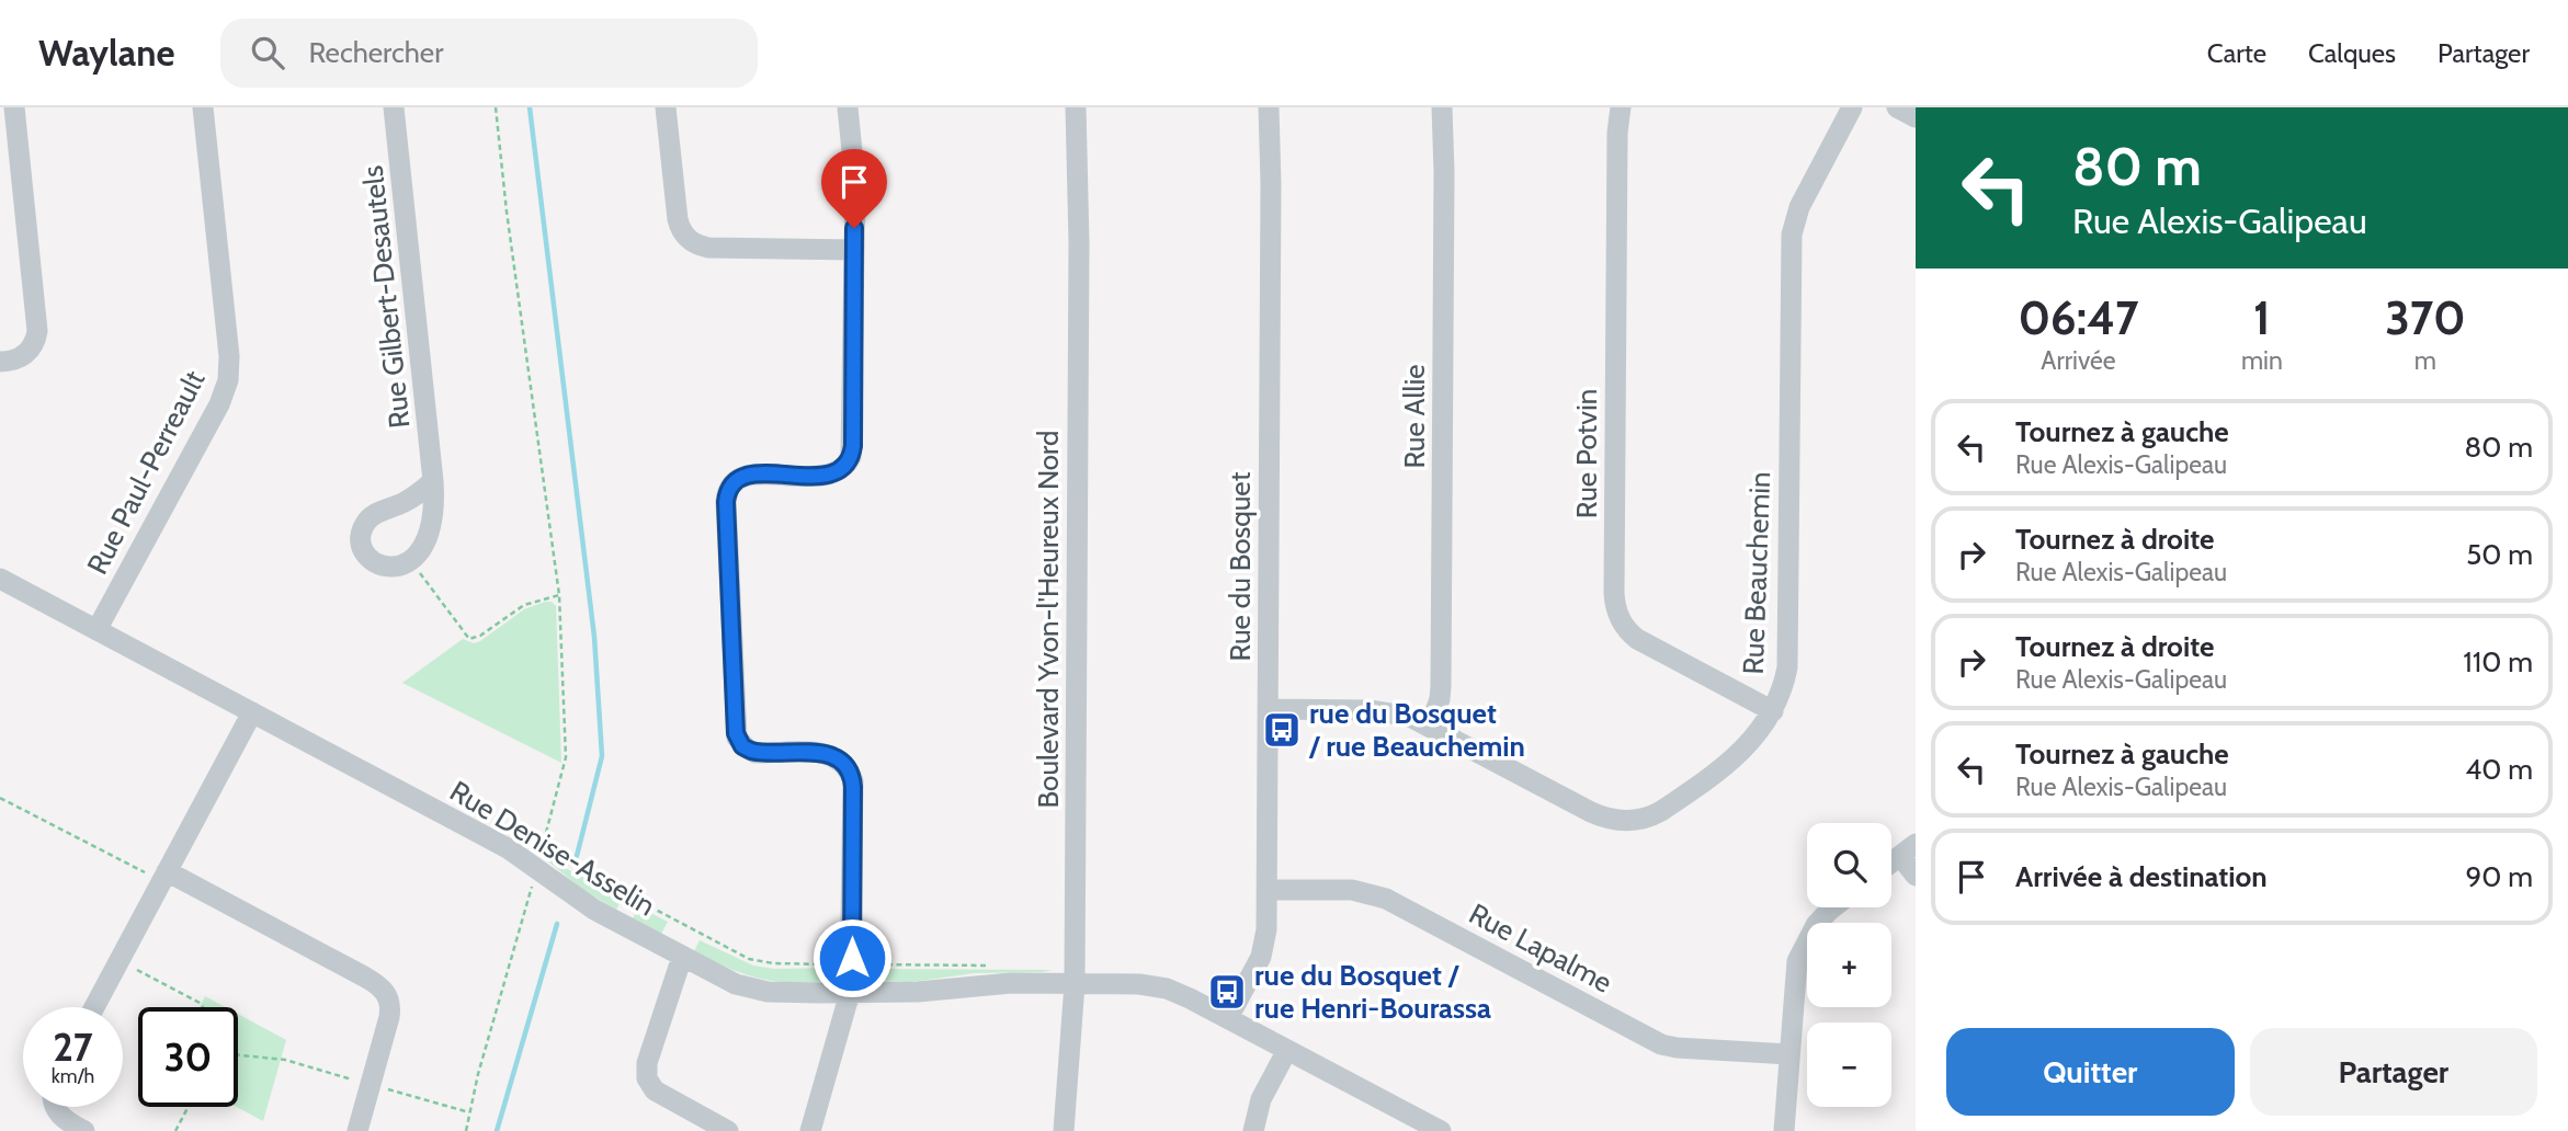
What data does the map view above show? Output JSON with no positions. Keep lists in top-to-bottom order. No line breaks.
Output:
{"streets":{"street":["Rue Gilbert-Desautels","Rue Allie","Rue Potvin","Rue Paul-Perreault","Rue du Bosquet","Rue Beauchemin","Boulevard Yvon-l'Heureux Nord","Rue Denise-Asselin","Rue Lapalme"]},"crossings":[["Rue Allie","Rue Beauchemin"],["Rue Potvin","Rue Beauchemin"],["Rue Paul-Perreault","Rue Denise-Asselin"],["Rue du Bosquet","Rue Beauchemin"],["Rue du Bosquet","Rue Denise-Asselin"],["Rue du Bosquet","Rue Lapalme"],["Boulevard Yvon-l'Heureux Nord","Rue Denise-Asselin"]],"places":{"bus stop":["rue du Bosquet / rue Beauchemin","rue du Bosquet / rue Henri-Bourassa"]},"page":{"header":"Waylane","search":"Rechercher","nav":["Carte","Calques","Partager"],"turn":["80 m","Rue Alexis-Galipeau"],"eta":["06:47","Arrivée","1","min","370","m"],"list":[{"name":"Tournez à gauche","note":"Rue Alexis-Galipeau","value":"80 m"},{"name":"Tournez à droite","note":"Rue Alexis-Galipeau","value":"50 m"},{"name":"Tournez à droite","note":"Rue Alexis-Galipeau","value":"110 m"},{"name":"Tournez à gauche","note":"Rue Alexis-Galipeau","value":"40 m"},{"name":"Arrivée à destination","value":"90 m"}],"map_buttons":["+","−"],"speed":"27 km/h","limit":"30","buttons":["Quitter","Partager"]}}
